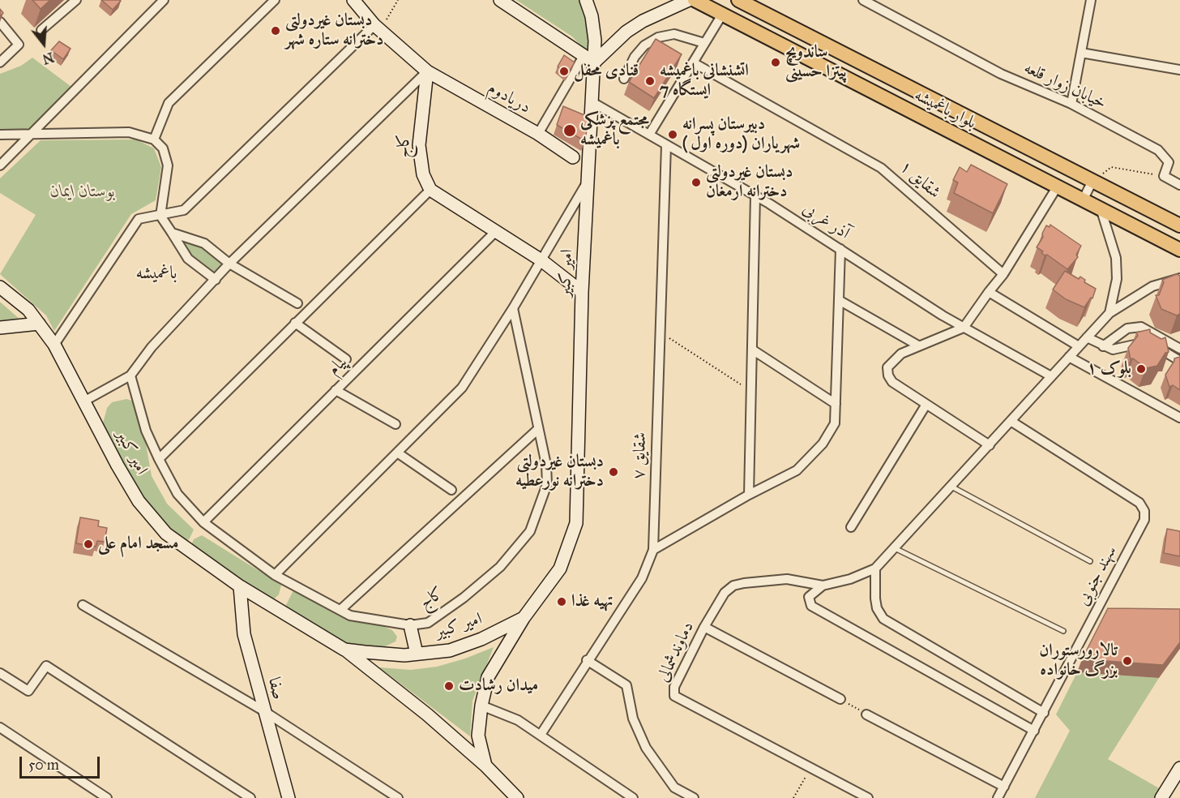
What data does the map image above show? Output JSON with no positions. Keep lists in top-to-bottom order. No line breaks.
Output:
{"streets":{"main road":["دریادوم","بلوار باغمیشه","کاج","امیر کبیر","صفا"],"street":["خیابان زوار قلعه","شقایق ۱","آذر غربی","پیام","شقایق ۷","سهند جنوبی","دماوندشمالی"]},"crossings":[["دریادوم","کاج"],["کاج","پیام"],["آذر غربی","امیر کبیر"],["آذر غربی","شقایق ۷"],["امیر کبیر","صفا"]],"districts":["باغمیشه"],"parks":["بوستان ایمان"],"places":["دبستان غیردولتی دخترانه ستاره شهر","ساندویچ پیتزا حسینی","قنادی محفل","اتشنشانی باغمیشه ایستگاه 7","مجتمع پزشکی باغمیشه","دبیرستان پسرانه شهریاران (دوره اول )","دبستان غیردولتی دخترانه ارمغان","بلوک ۱","دبستان غیردولتی دخترانه نورعطیه","مسجد امام علی","تهیه غذا","تالارورستوران بزرگ خانواده","میدان رشادت"],"scale_bar":"50 m","north":"bottom"}
